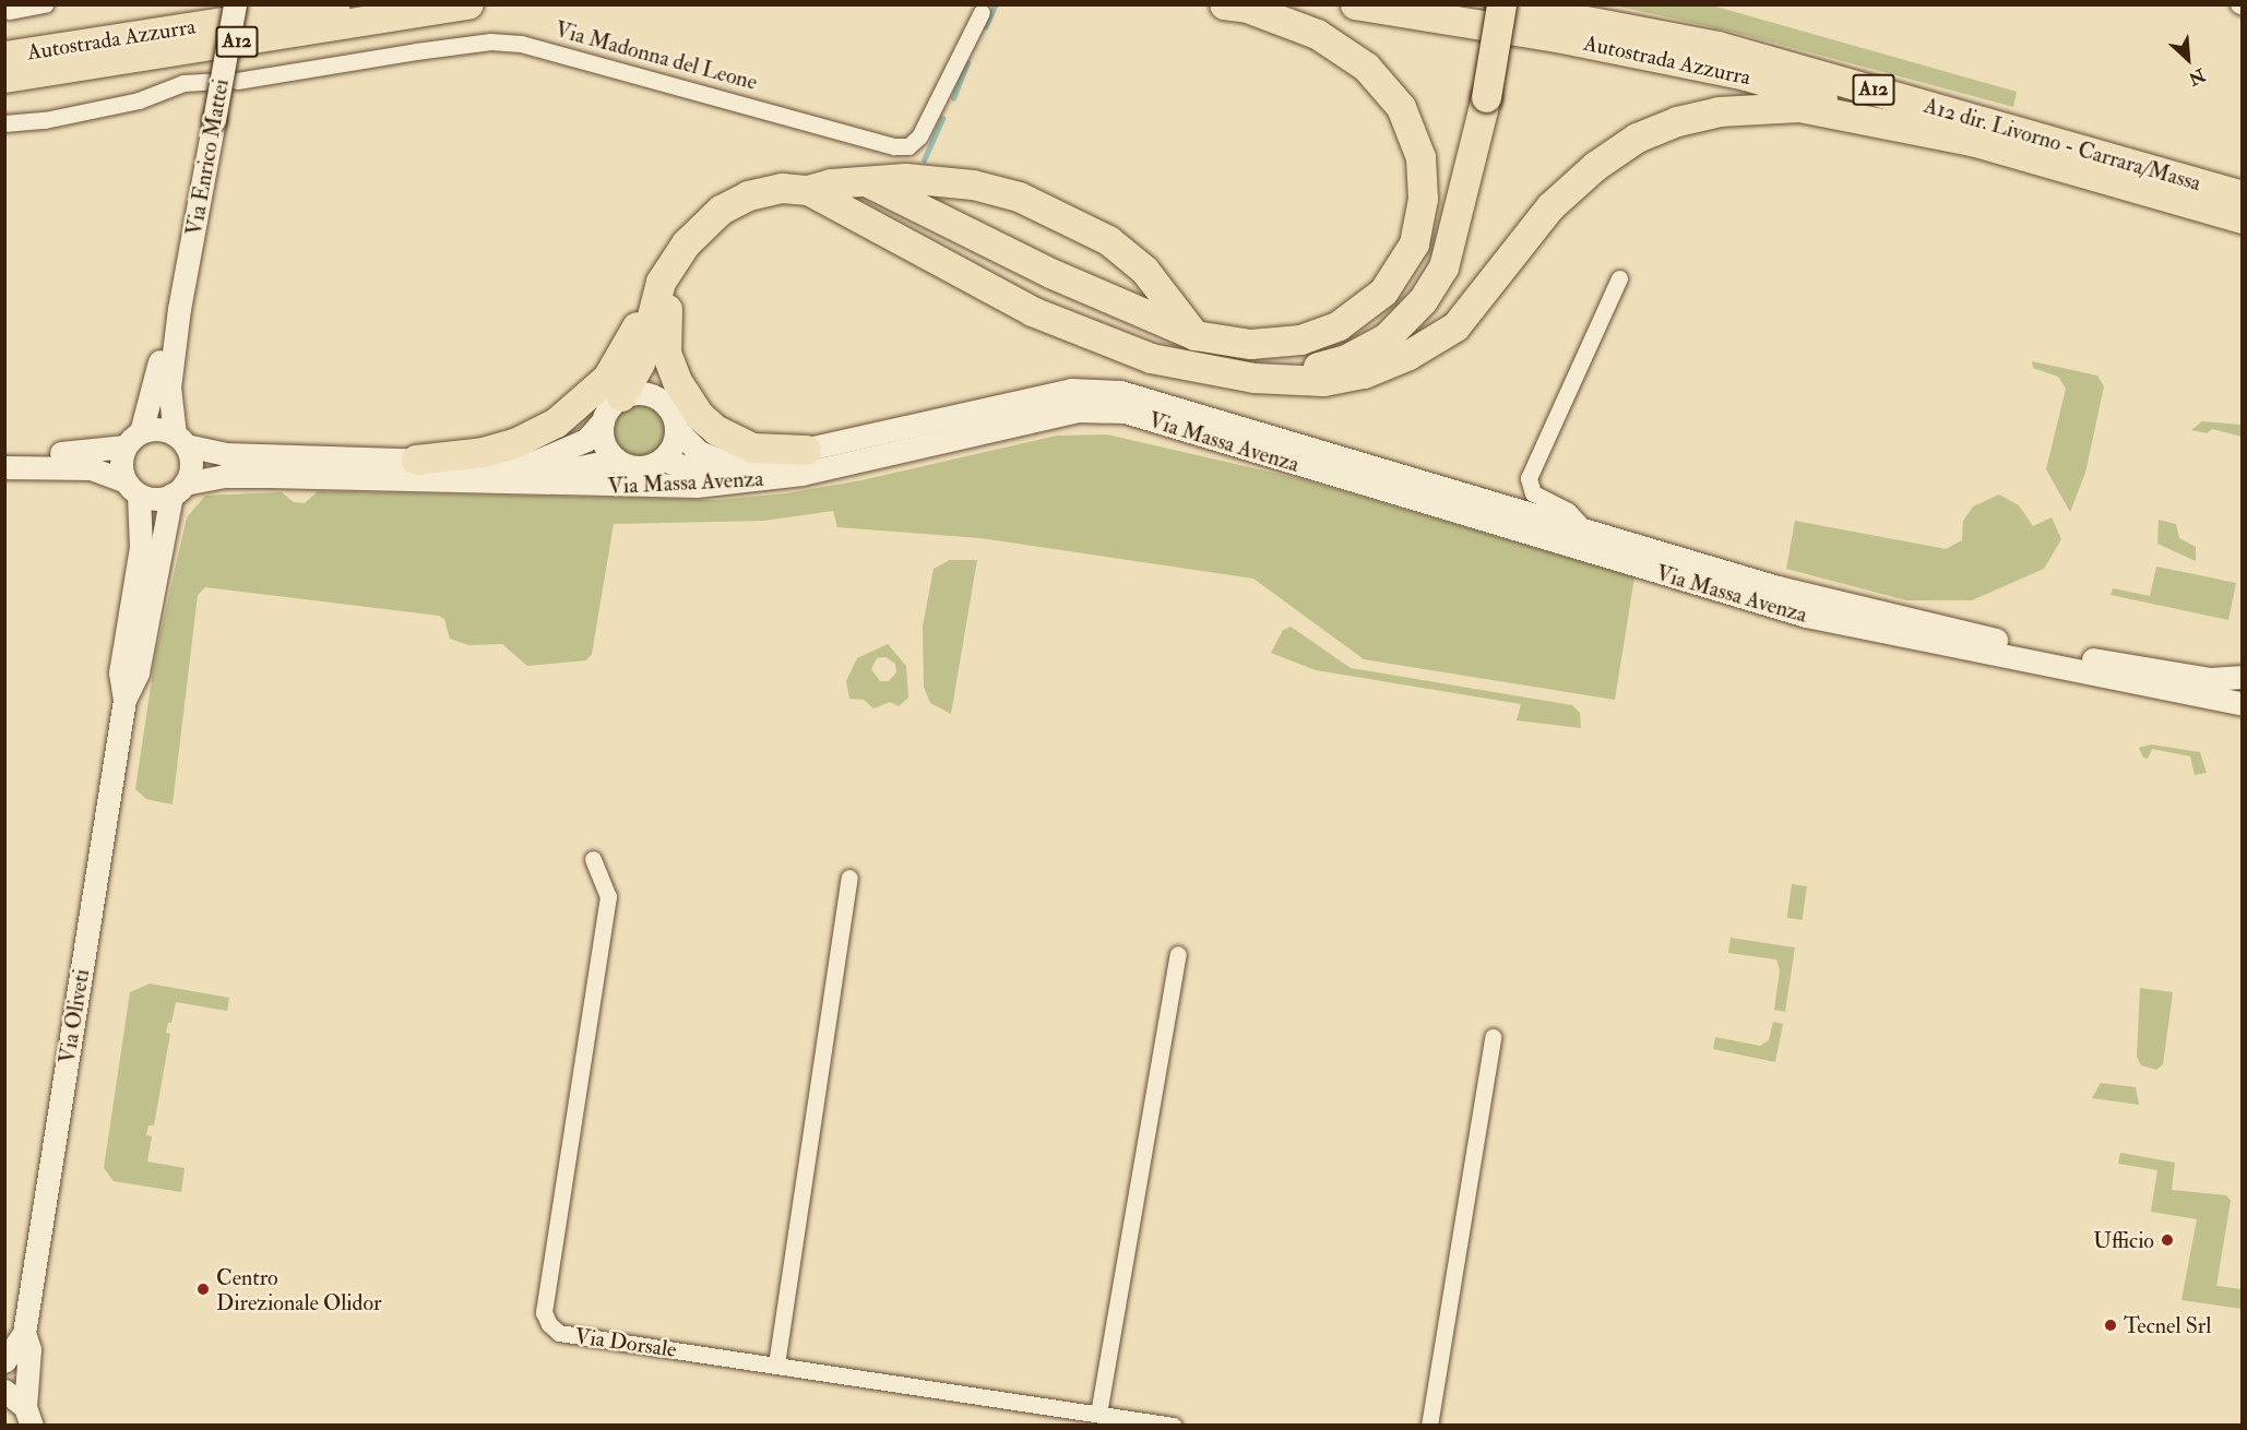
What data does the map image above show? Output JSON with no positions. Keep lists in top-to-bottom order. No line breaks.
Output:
{"streets":{"highway":["Autostrada Azzurra","A12","A12 dir. Livorno - Carrara/Massa"],"main road":["Via Enrico Mattei","Via Massa Avenza","Via Oliveti"],"street":["Via Madonna del Leone","Via Dorsale"]},"crossings":[["Autostrada Azzurra","A12"],["Via Enrico Mattei","Via Massa Avenza"],["Via Enrico Mattei","Via Oliveti"],["Via Massa Avenza","Via Oliveti"]],"places":["Ufficio","Centro Direzionale Olidor","Tecnel Srl"],"north":"bottom right"}
